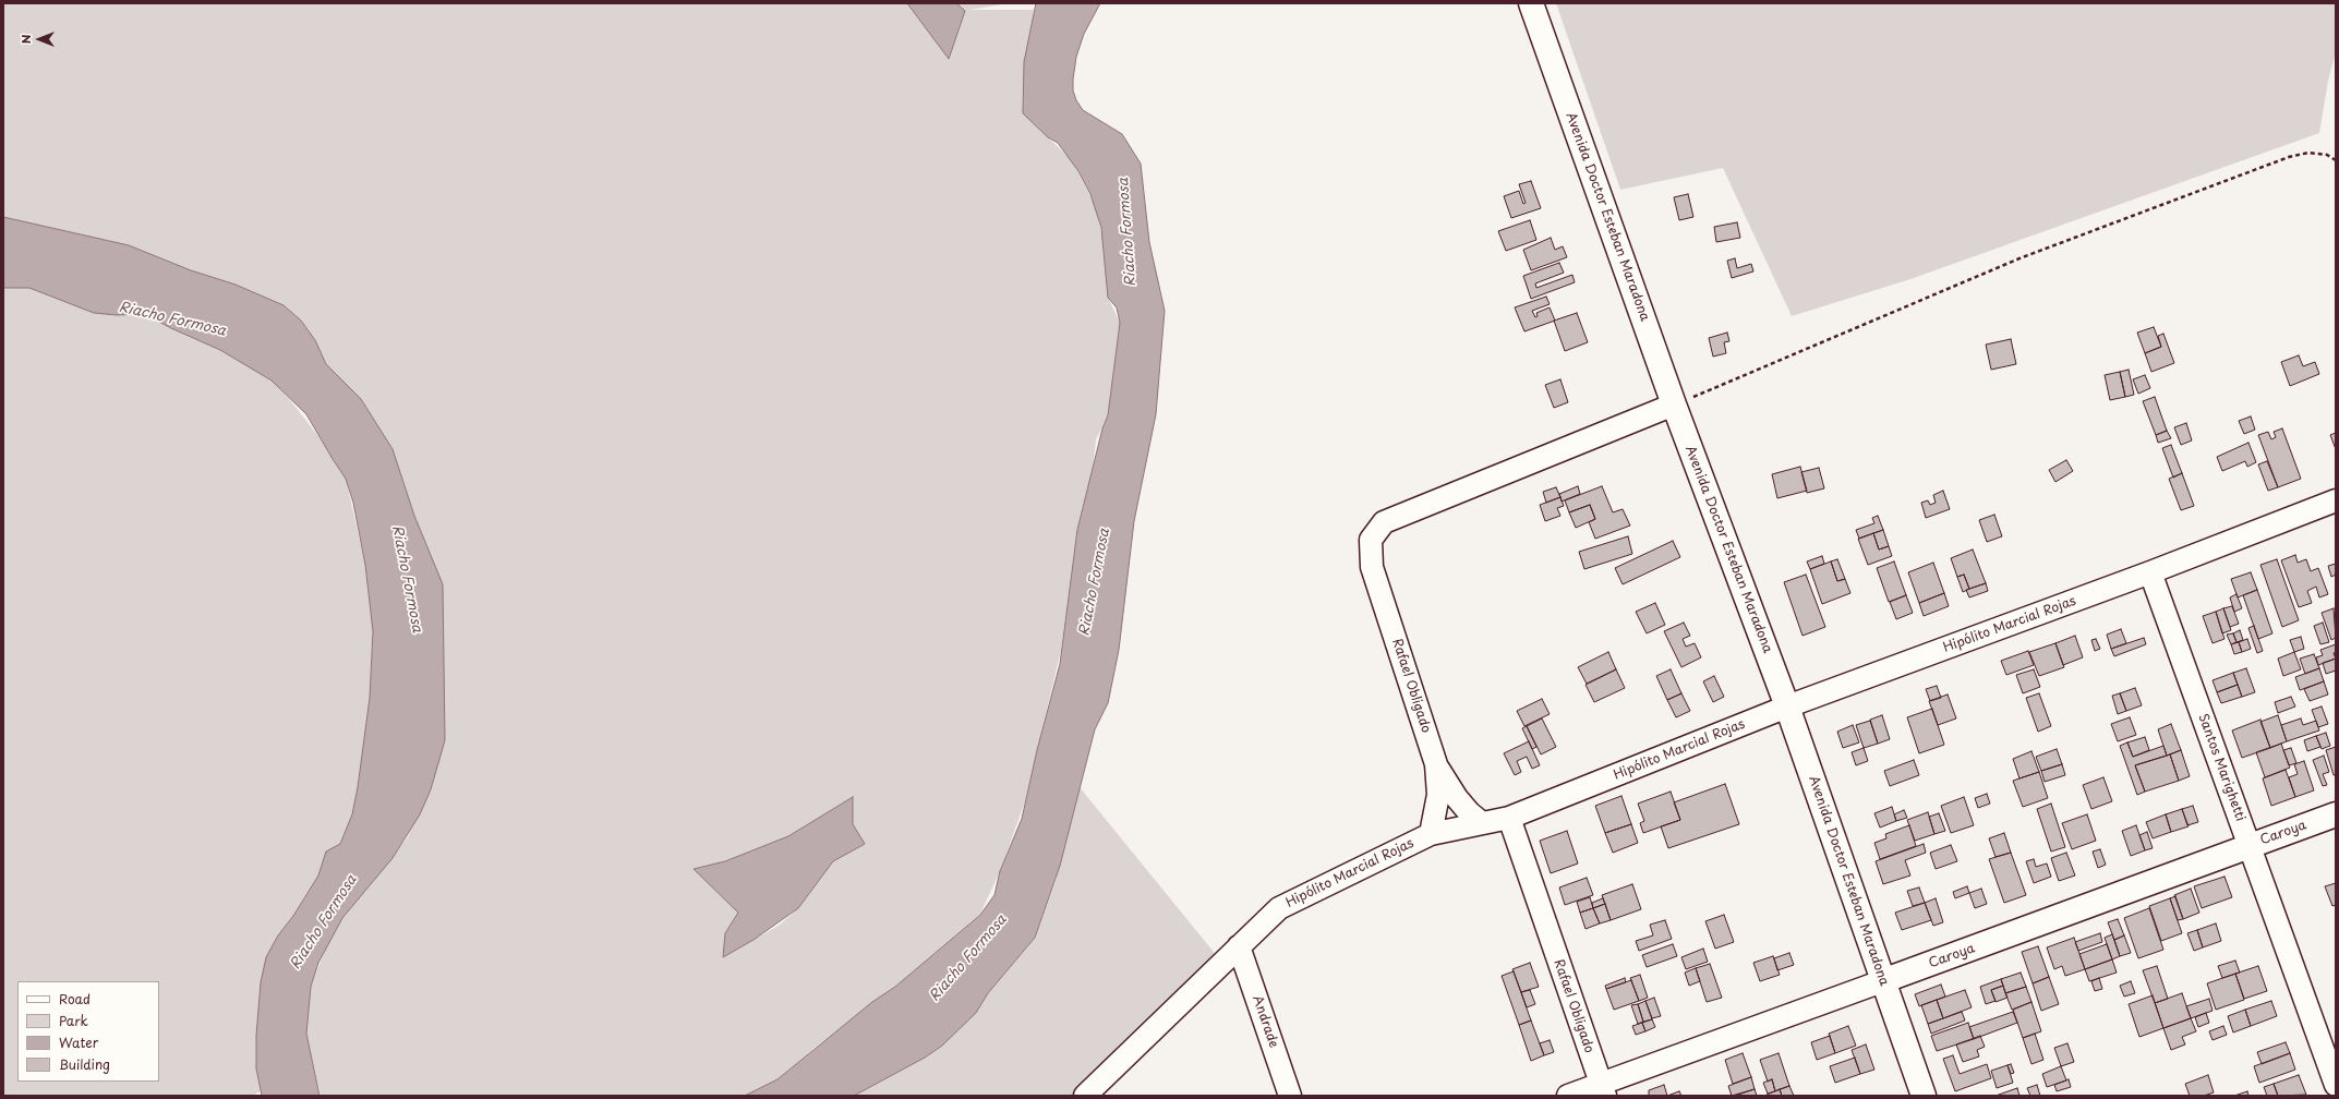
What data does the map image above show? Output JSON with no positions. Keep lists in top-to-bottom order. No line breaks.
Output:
{"streets":{"main road":["Avenida Doctor Esteban Maradona","Caroya"],"street":["Hipólito Marcial Rojas","Rafael Obligado","Santos Marighetti","Andrade"]},"crossings":[["Avenida Doctor Esteban Maradona","Hipólito Marcial Rojas"],["Avenida Doctor Esteban Maradona","Rafael Obligado"],["Avenida Doctor Esteban Maradona","Caroya"],["Hipólito Marcial Rojas","Rafael Obligado"],["Hipólito Marcial Rojas","Santos Marighetti"],["Hipólito Marcial Rojas","Andrade"],["Rafael Obligado","Caroya"],["Santos Marighetti","Caroya"]],"water":["Riacho Formosa"],"legend":["Road","Park","Water","Building"],"north":"left"}
